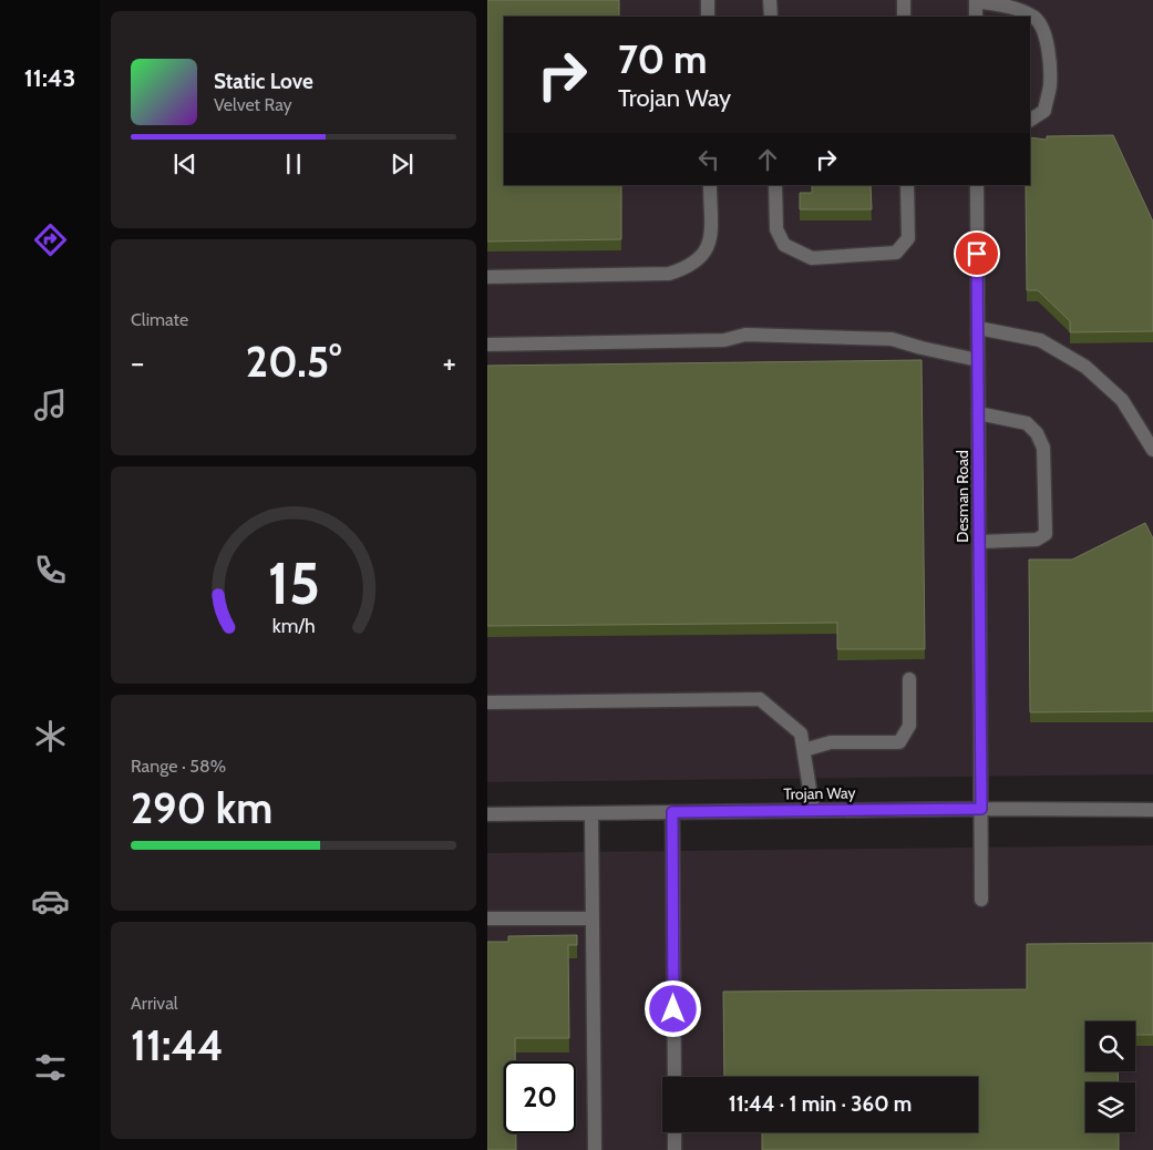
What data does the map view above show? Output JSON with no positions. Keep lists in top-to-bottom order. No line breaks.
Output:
{"streets":{"street":["Desman Road","Trojan Way"]},"crossings":[["Desman Road","Trojan Way"]],"page":{"tabs":"11:43","turn":["70 m","Trojan Way"],"song":["Static Love","Velvet Ray"],"tile":["Climate",["Range · 58%","290 km"],["Arrival","11:44"]],"heat":["−","20.5°","+"],"limit":"20","trip":"11:44 · 1 min · 360 m","gauge":["15","km/h"]}}
